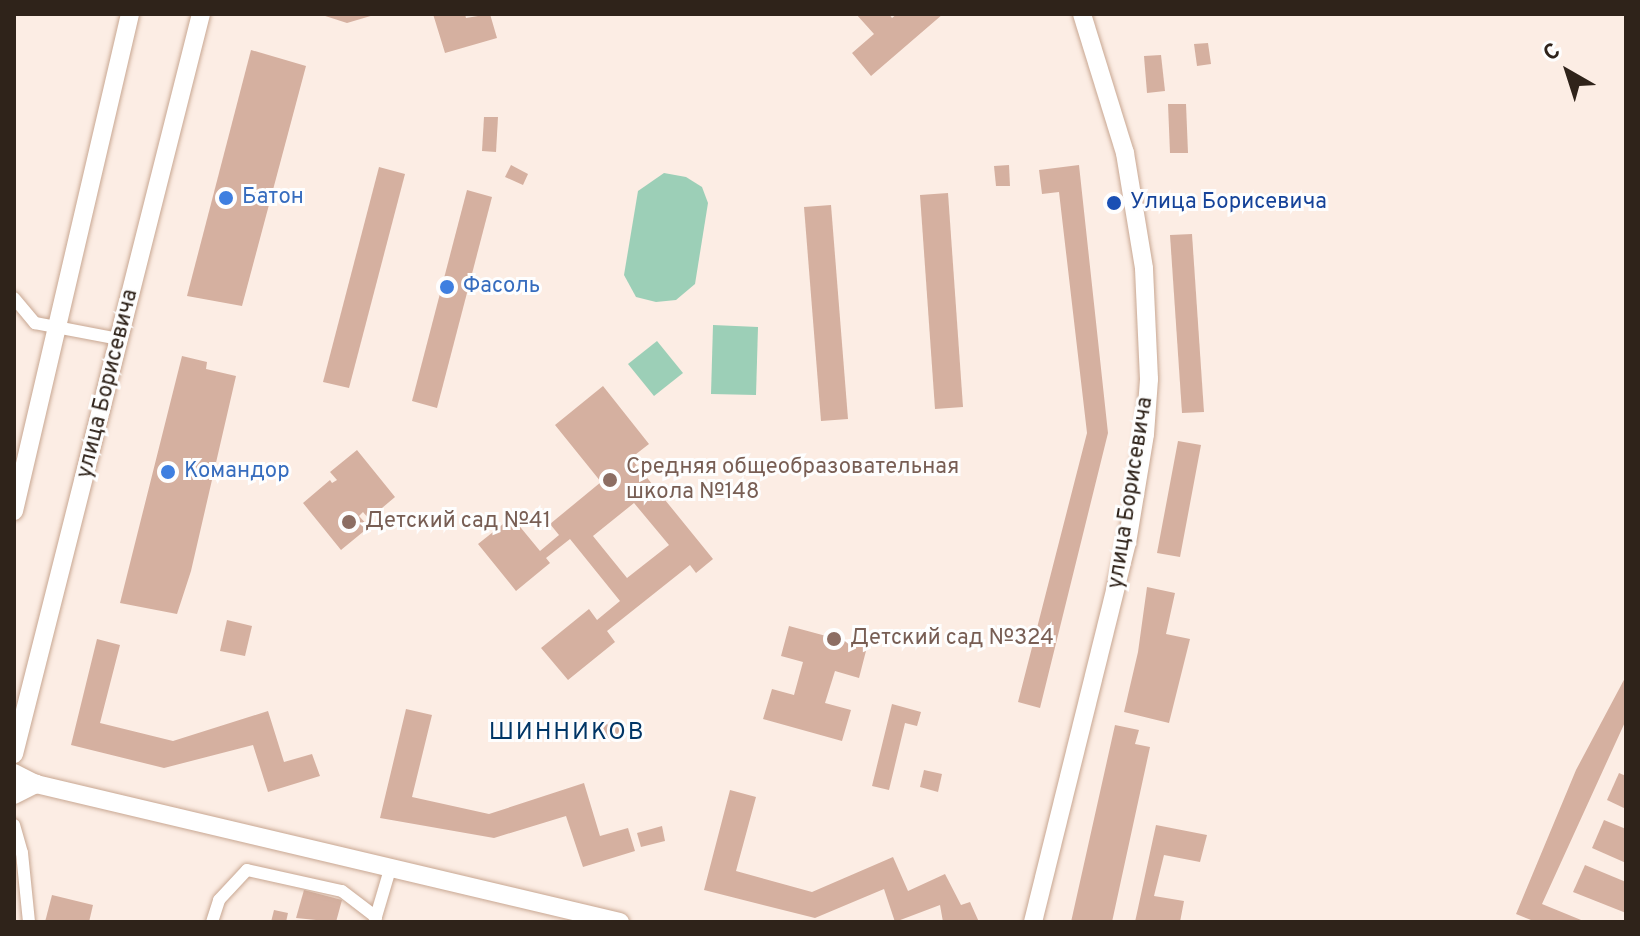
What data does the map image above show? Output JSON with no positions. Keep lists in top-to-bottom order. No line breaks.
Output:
{"streets":{"street":["улица Борисевича"]},"districts":["ШИННИКОВ"],"places":["Батон","Улица Борисевича","Фасоль","Командор","Средняя общеобразовательная школа №148","Детский сад №41","Детский сад №324"],"north":"top left"}
